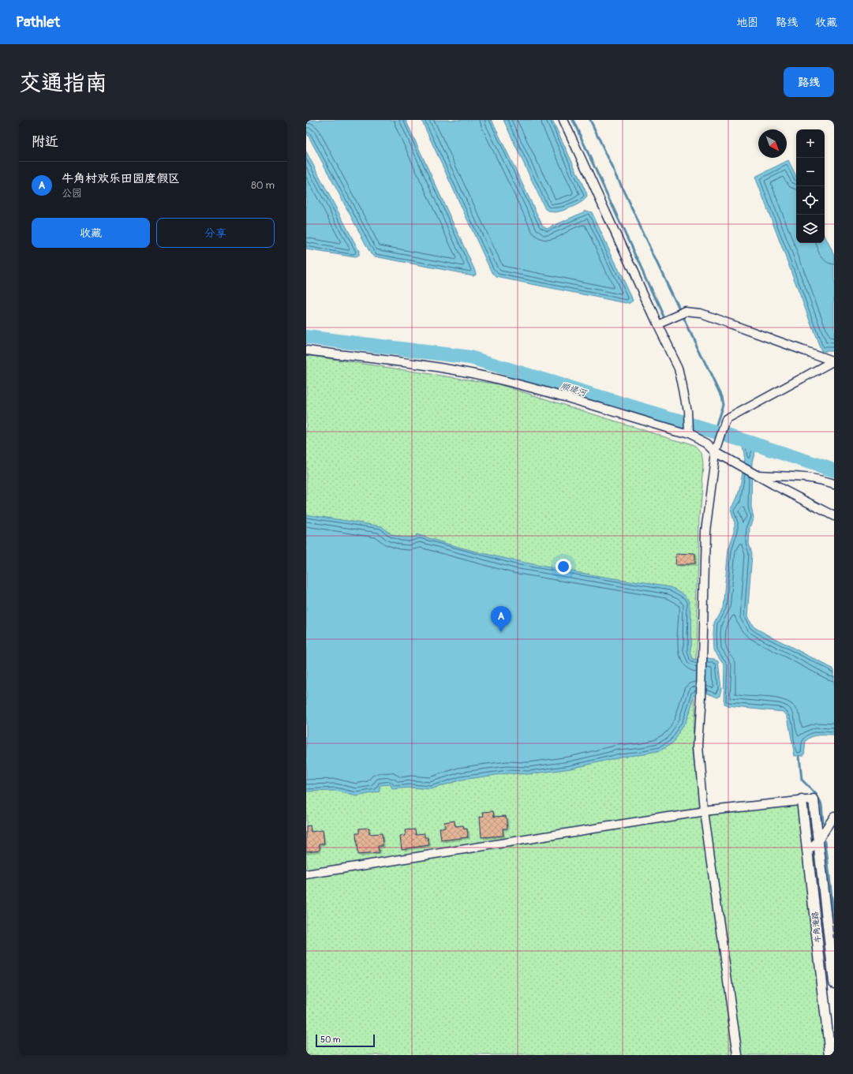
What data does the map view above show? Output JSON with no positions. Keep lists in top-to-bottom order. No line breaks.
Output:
{"streets":{"street":["牛角淹路"]},"water":["顺堤河"],"scale_bar":"50 m","north":"bottom right","page":{"header":"Pathlet","nav":["地图","路线","收藏"],"title":"交通指南","buttons":["路线",["收藏","分享"]],"heading":"附近","map_buttons":["+","−"],"list":[{"mark":"A","name":"牛角村欢乐田园度假区","note":"公园","value":"80 m"}],"pins":"A","scale":"50 m"}}
